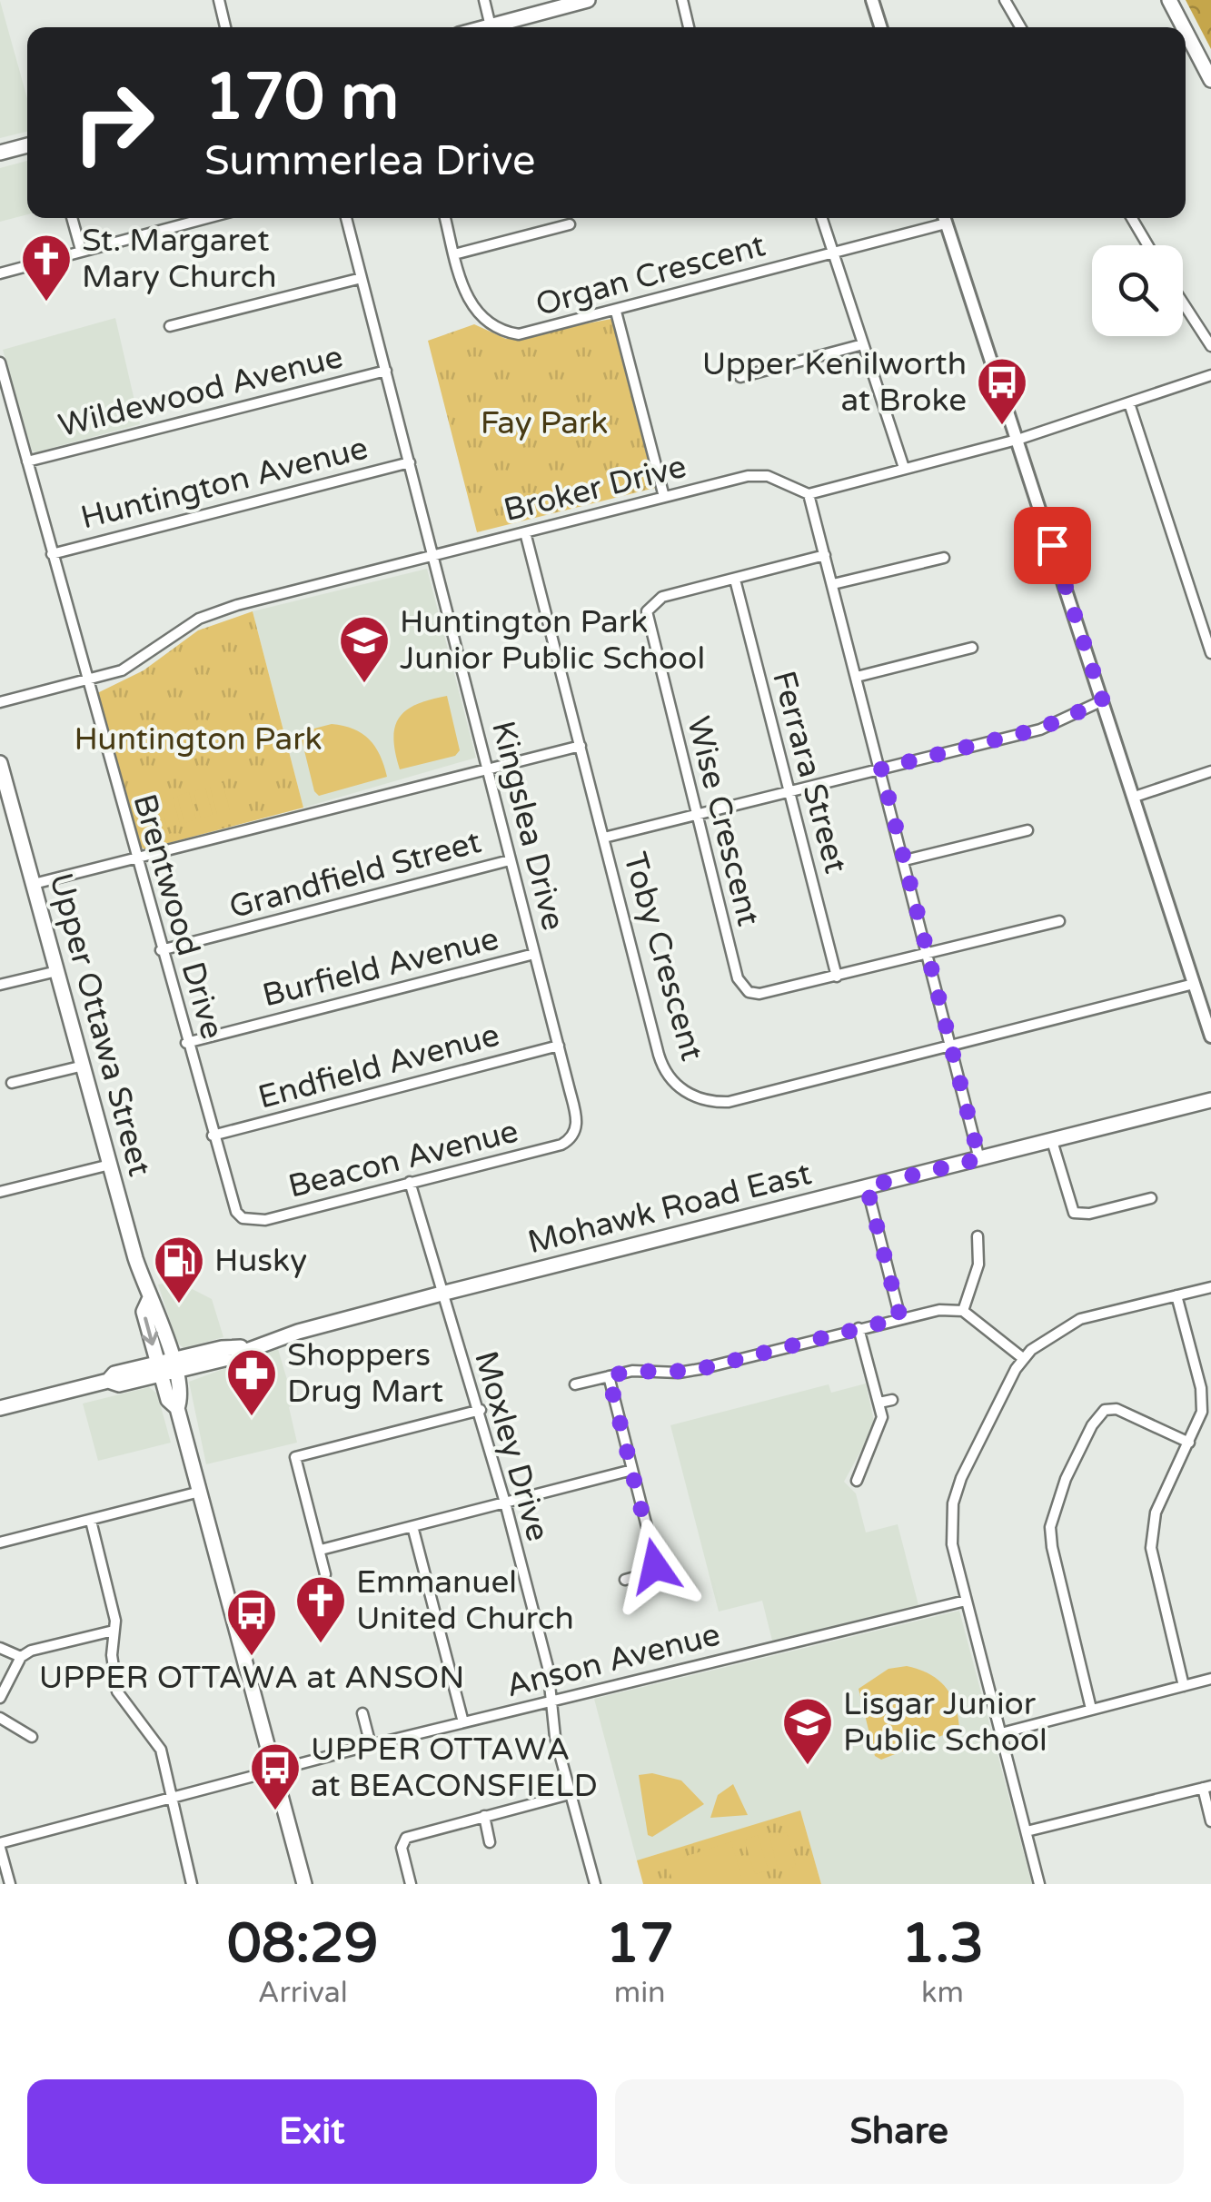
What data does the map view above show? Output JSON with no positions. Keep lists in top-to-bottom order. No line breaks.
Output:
{"streets":{"main road":["Upper Ottawa Street","Mohawk Road East"],"street":["Organ Crescent","Wildewood Avenue","Huntington Avenue","Broker Drive","Ferrara Street","Wise Crescent","Kingslea Drive","Grandfield Street","Brentwood Drive","Toby Crescent","Burfield Avenue","Endfield Avenue","Beacon Avenue","Moxley Drive","Anson Avenue"]},"crossings":[["Wildewood Avenue","Kingslea Drive"],["Wildewood Avenue","Brentwood Drive"],["Huntington Avenue","Kingslea Drive"],["Huntington Avenue","Brentwood Drive"],["Broker Drive","Kingslea Drive"],["Broker Drive","Brentwood Drive"],["Broker Drive","Toby Crescent"],["Ferrara Street","Wise Crescent"],["Kingslea Drive","Grandfield Street"],["Kingslea Drive","Burfield Avenue"],["Kingslea Drive","Endfield Avenue"],["Kingslea Drive","Beacon Avenue"],["Grandfield Street","Brentwood Drive"],["Brentwood Drive","Burfield Avenue"],["Brentwood Drive","Endfield Avenue"],["Brentwood Drive","Beacon Avenue"],["Upper Ottawa Street","Mohawk Road East"],["Upper Ottawa Street","Anson Avenue"],["Beacon Avenue","Moxley Drive"],["Mohawk Road East","Moxley Drive"],["Moxley Drive","Anson Avenue"]],"parks":["Fay Park","Huntington Park"],"places":{"church":["St. Margaret Mary Church","Emmanuel United Church"],"bus stop":["Upper Kenilworth at Broke","UPPER OTTAWA at ANSON","UPPER OTTAWA at BEACONSFIELD"],"school or university":["Huntington Park Junior Public School","Lisgar Junior Public School"],"fuel station":["Husky"],"pharmacy":["Shoppers Drug Mart"]},"page":{"turn":["170 m","Summerlea Drive"],"eta":["08:29","Arrival","17","min","1.3","km"],"buttons":["Exit","Share"]}}
